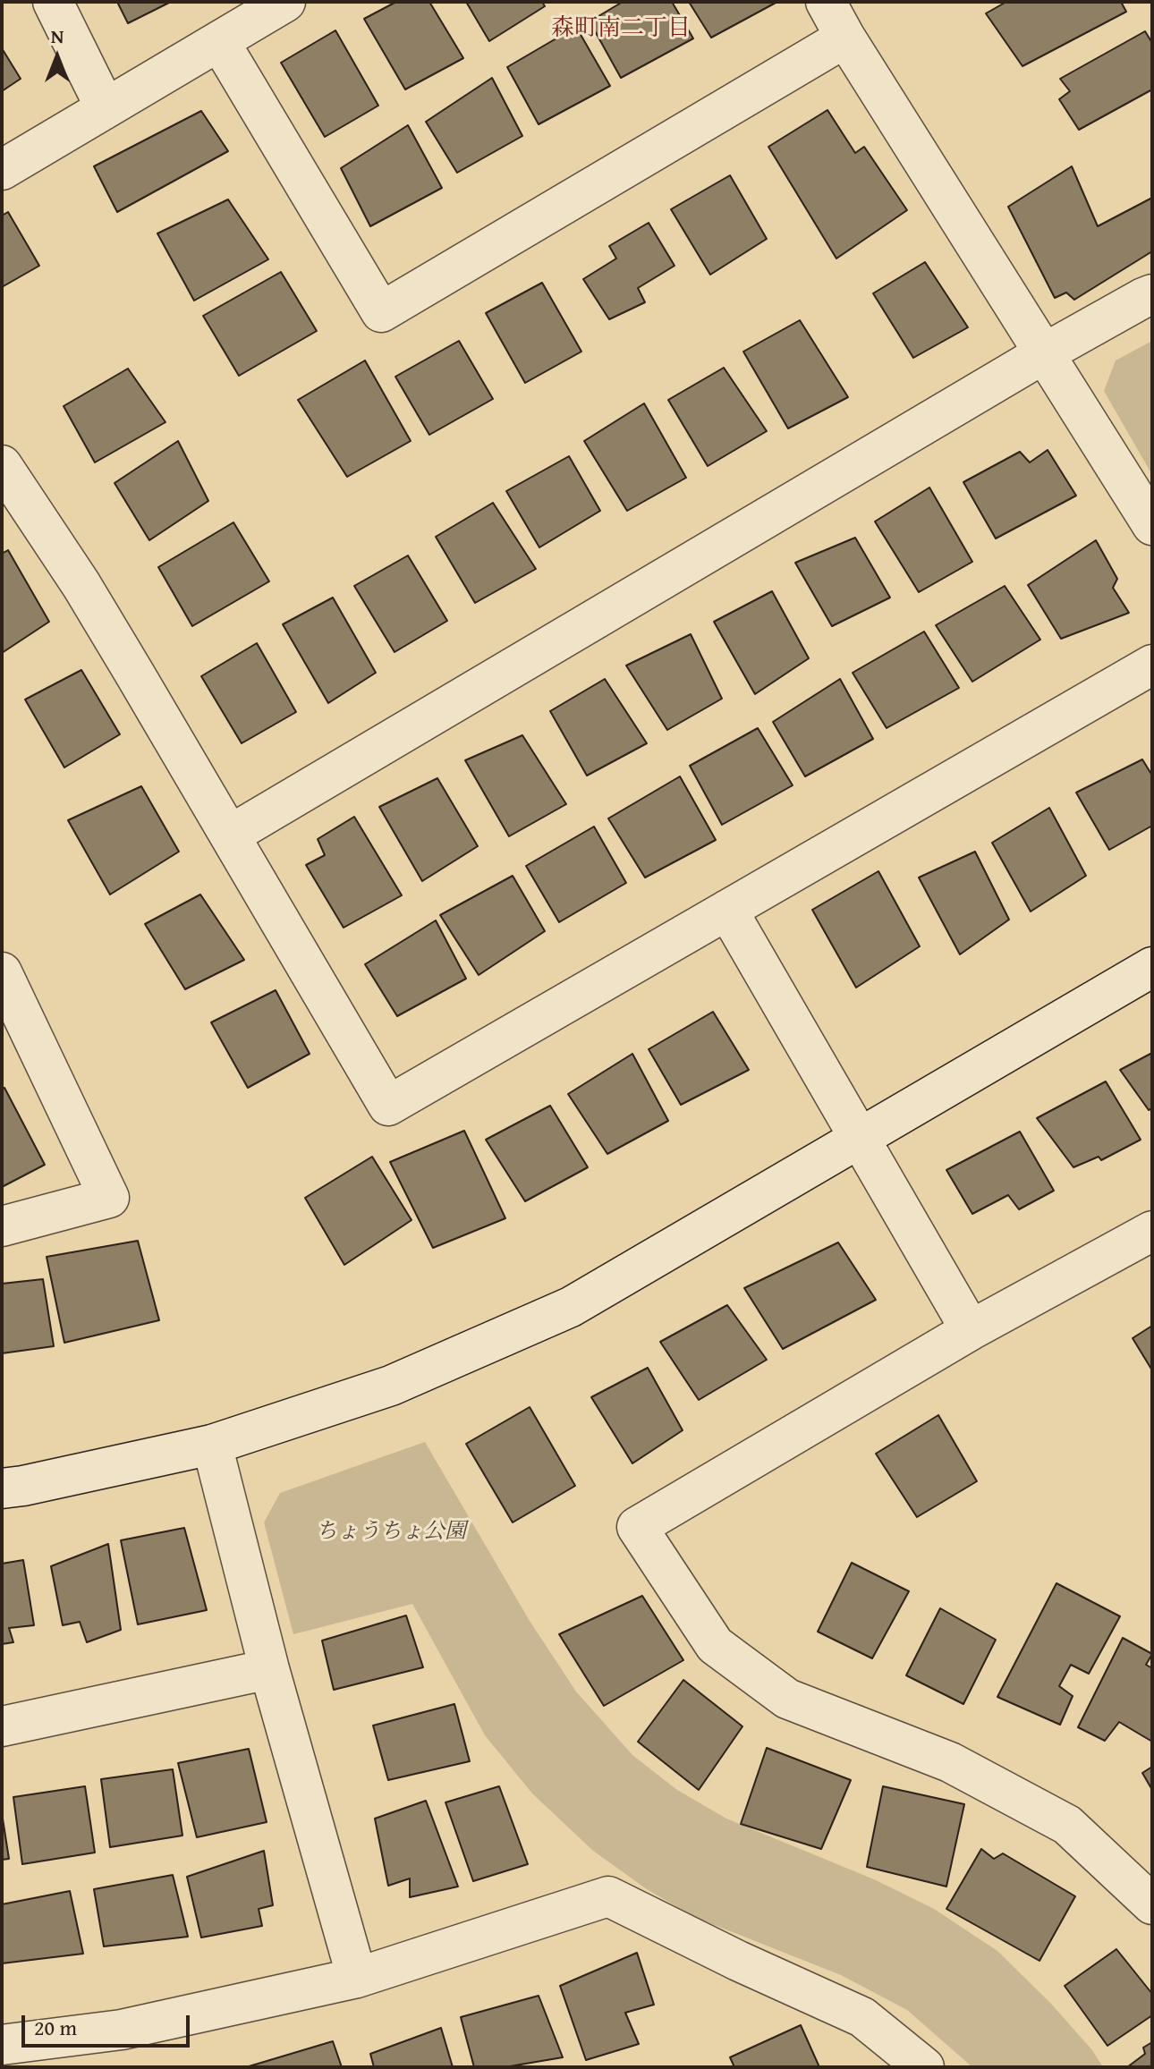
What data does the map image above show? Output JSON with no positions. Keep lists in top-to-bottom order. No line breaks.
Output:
{"districts":["森町南二丁目"],"parks":["ちょうちょ公園"],"scale_bar":"20 m","north":"top"}
